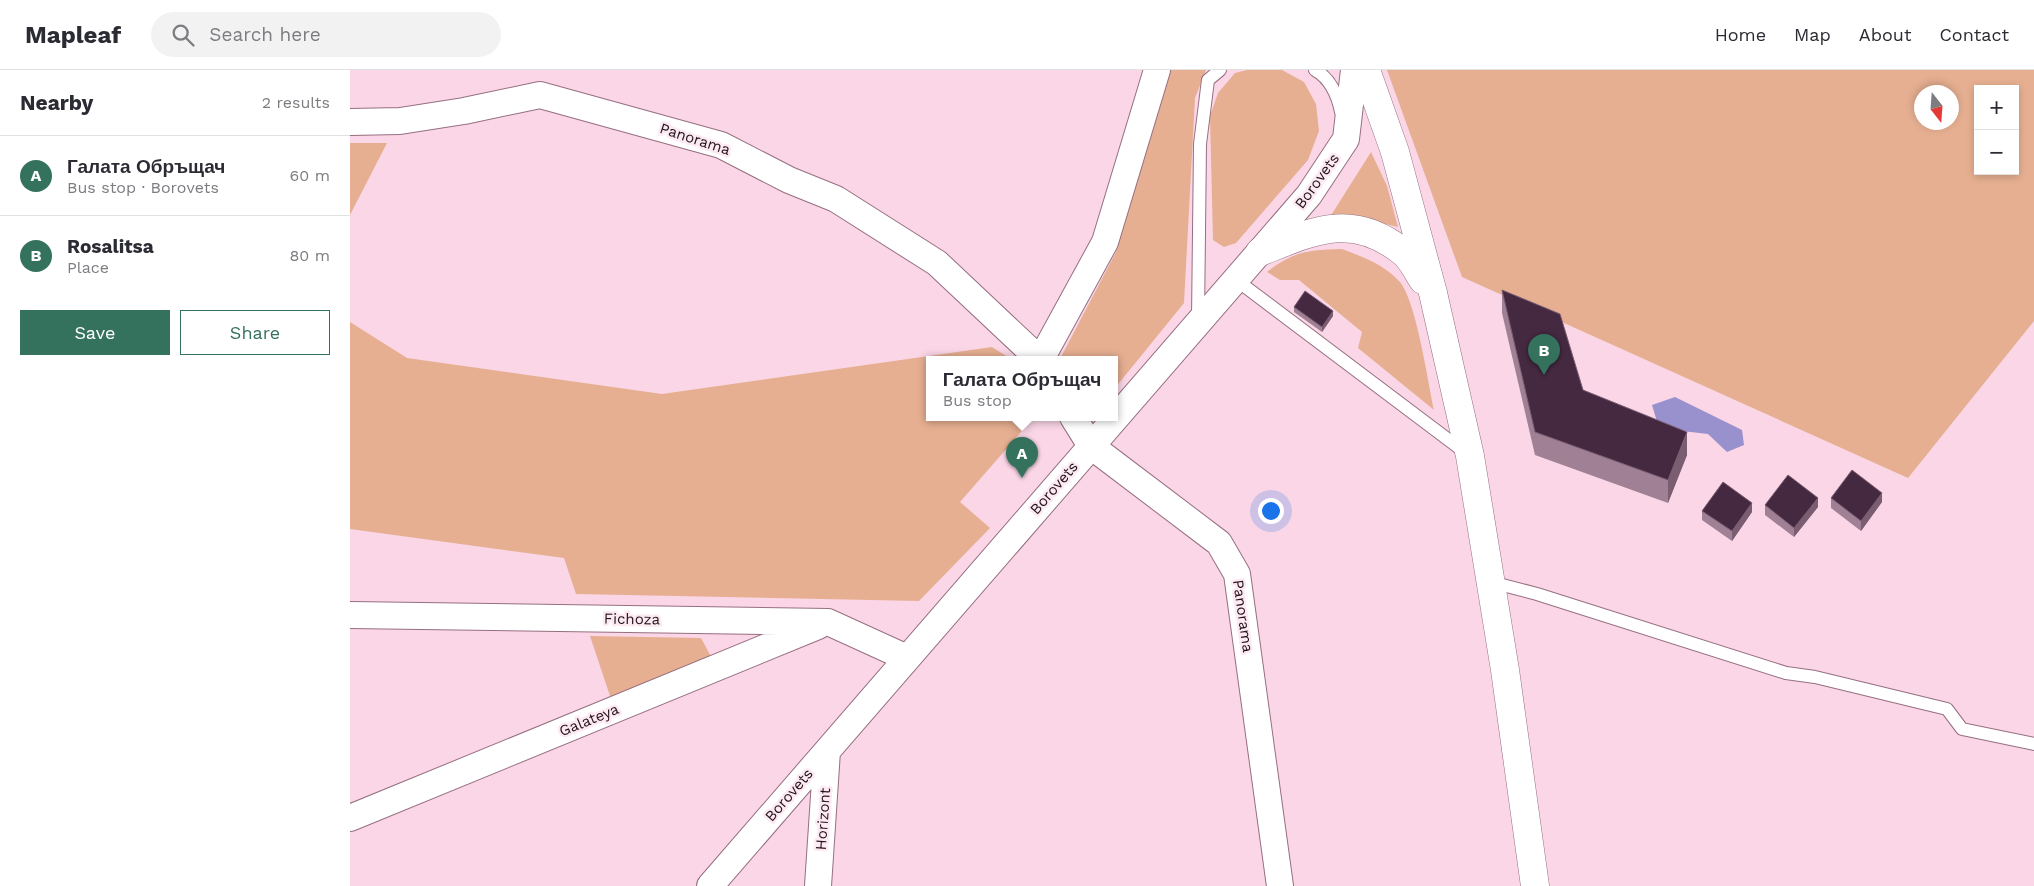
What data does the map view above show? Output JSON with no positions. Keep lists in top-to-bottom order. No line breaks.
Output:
{"streets":{"street":["Panorama","Borovets","Fichoza","Galateya","Horizont"]},"crossings":[["Panorama","Borovets"],["Borovets","Fichoza"],["Borovets","Horizont"],["Fichoza","Galateya"]],"north":"bottom","page":{"header":"Mapleaf","search":"Search here","nav":["Home","Map","About","Contact"],"heading":["Nearby","2 results"],"map_buttons":["+","−"],"list":[{"mark":"A","name":"Галата Обръщач","note":"Bus stop · Borovets","value":"60 m"},{"mark":"B","name":"Rosalitsa","note":"Place","value":"80 m"}],"buttons":["Save","Share"],"pins":["B","A"],"popup":["Галата Обръщач","Bus stop"]}}
